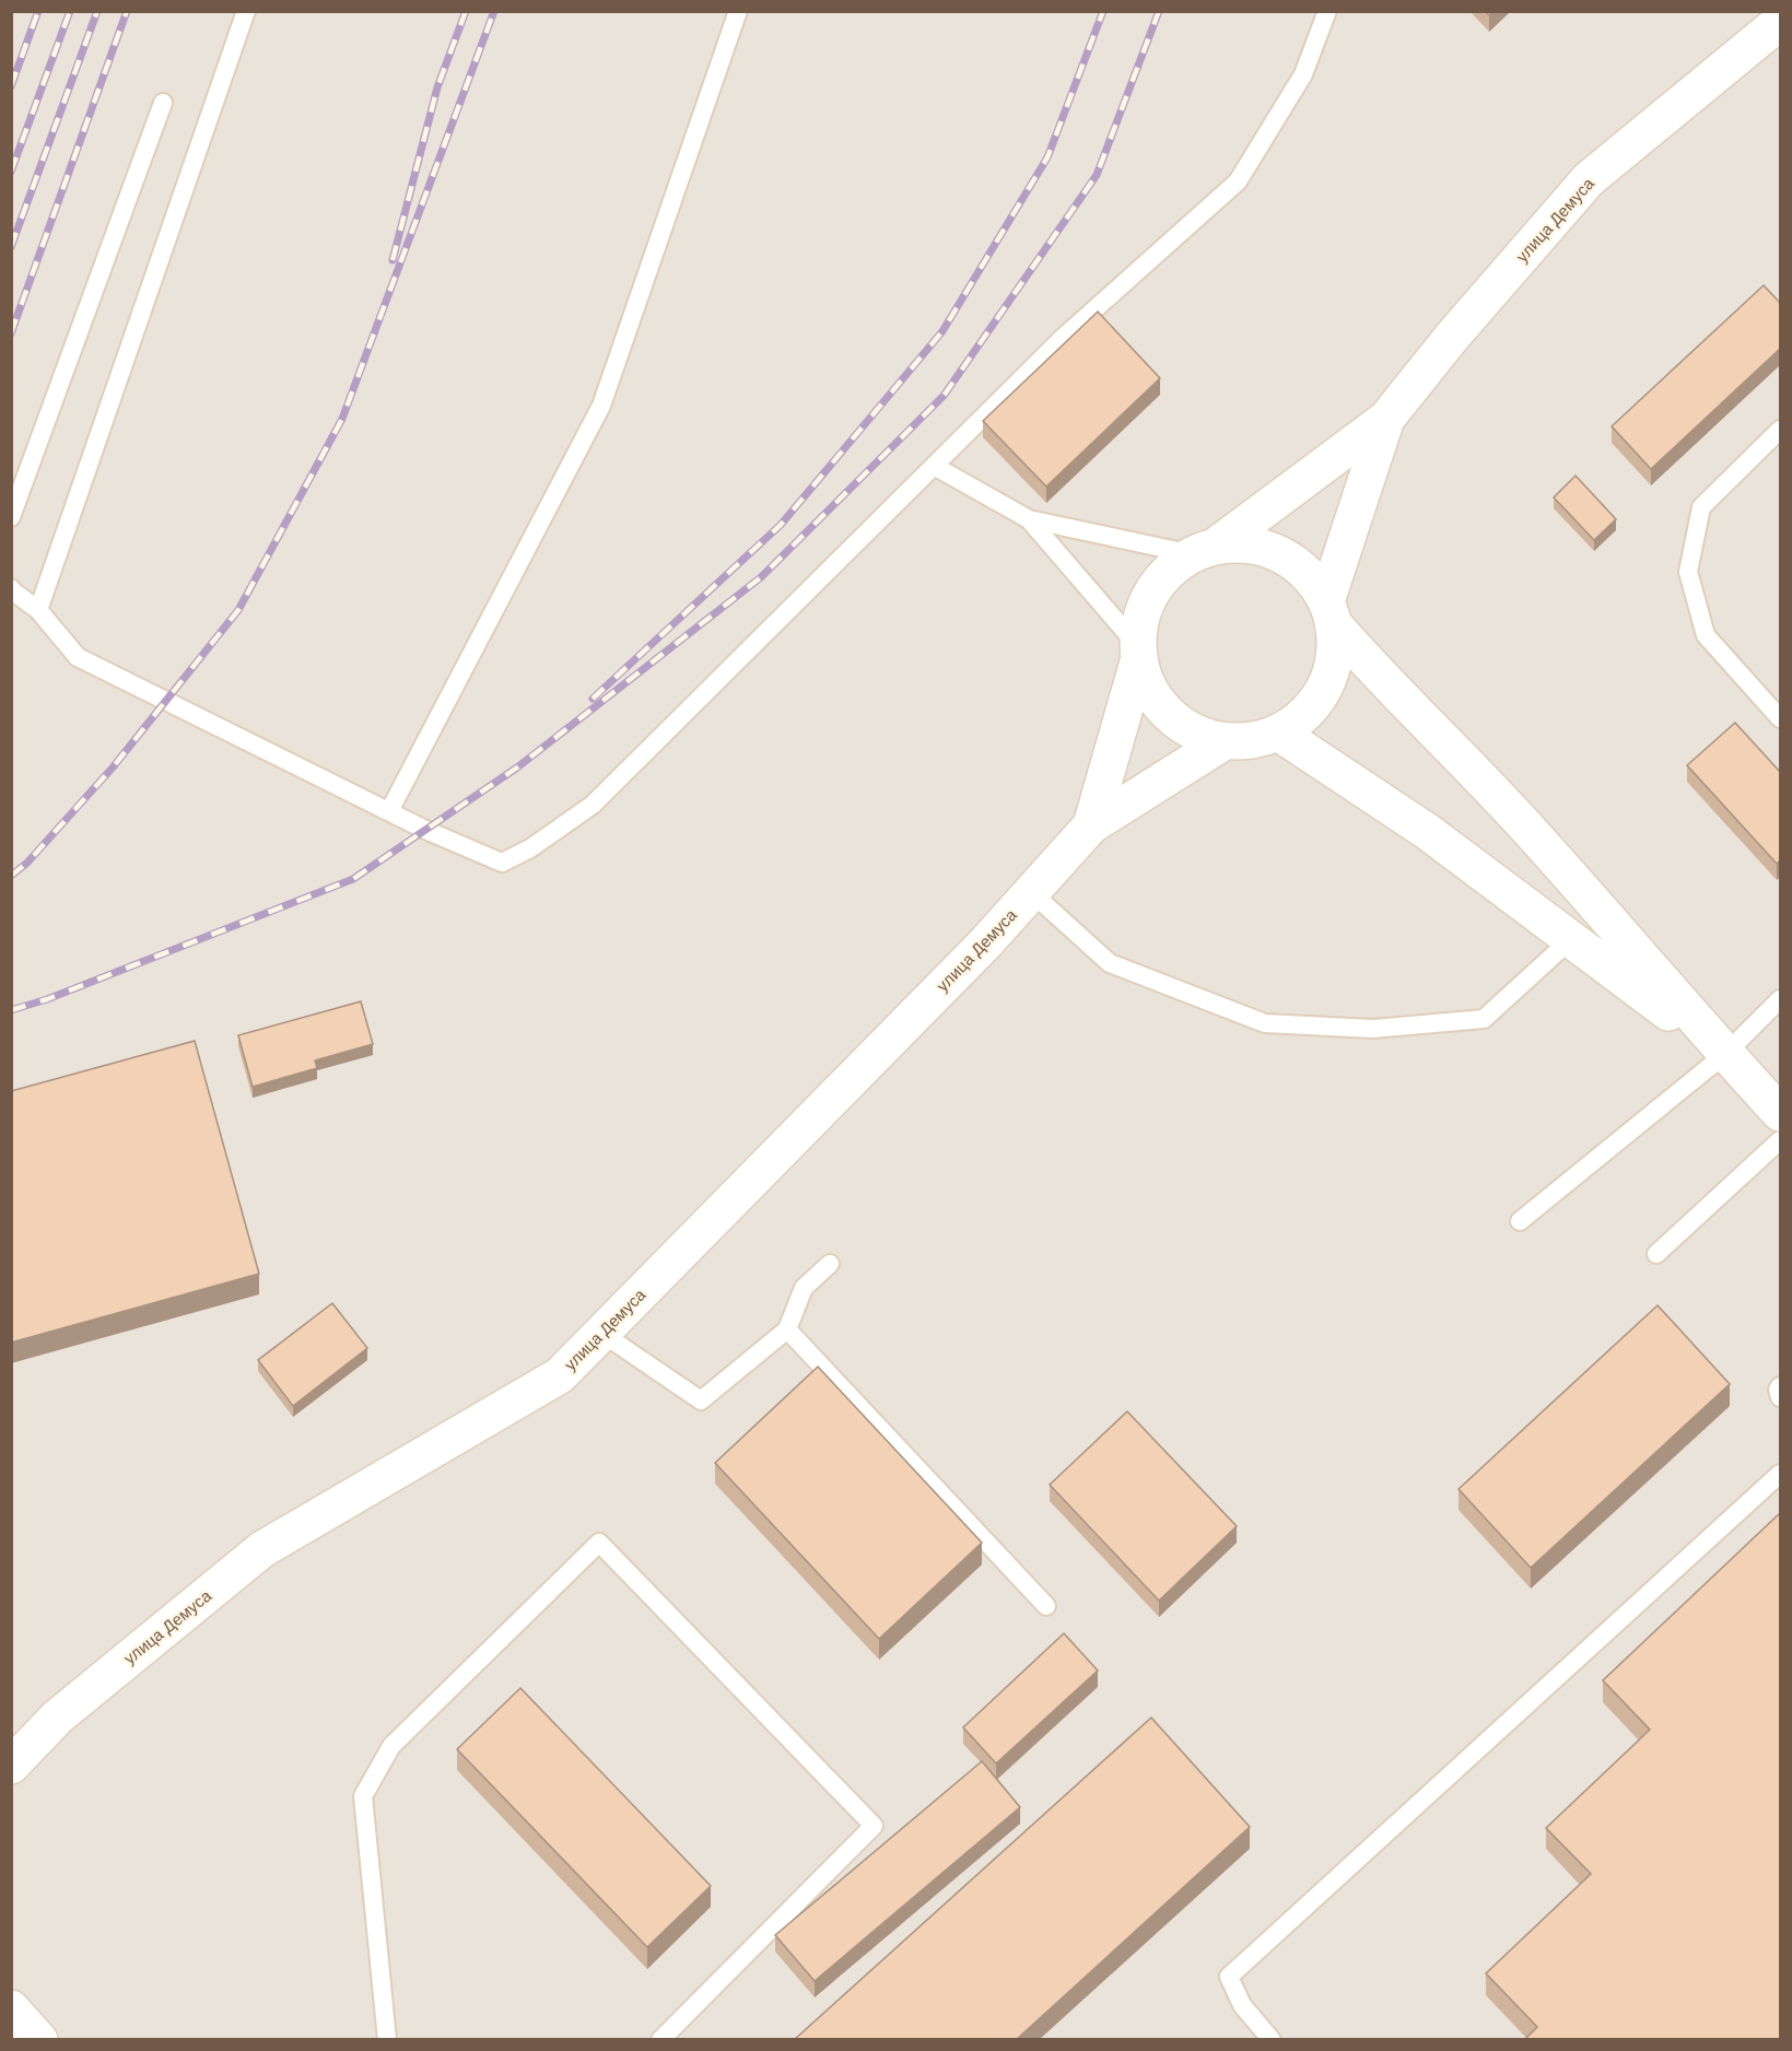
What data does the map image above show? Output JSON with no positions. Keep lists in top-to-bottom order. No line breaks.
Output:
{"streets":{"street":["улица Демуса"]}}
